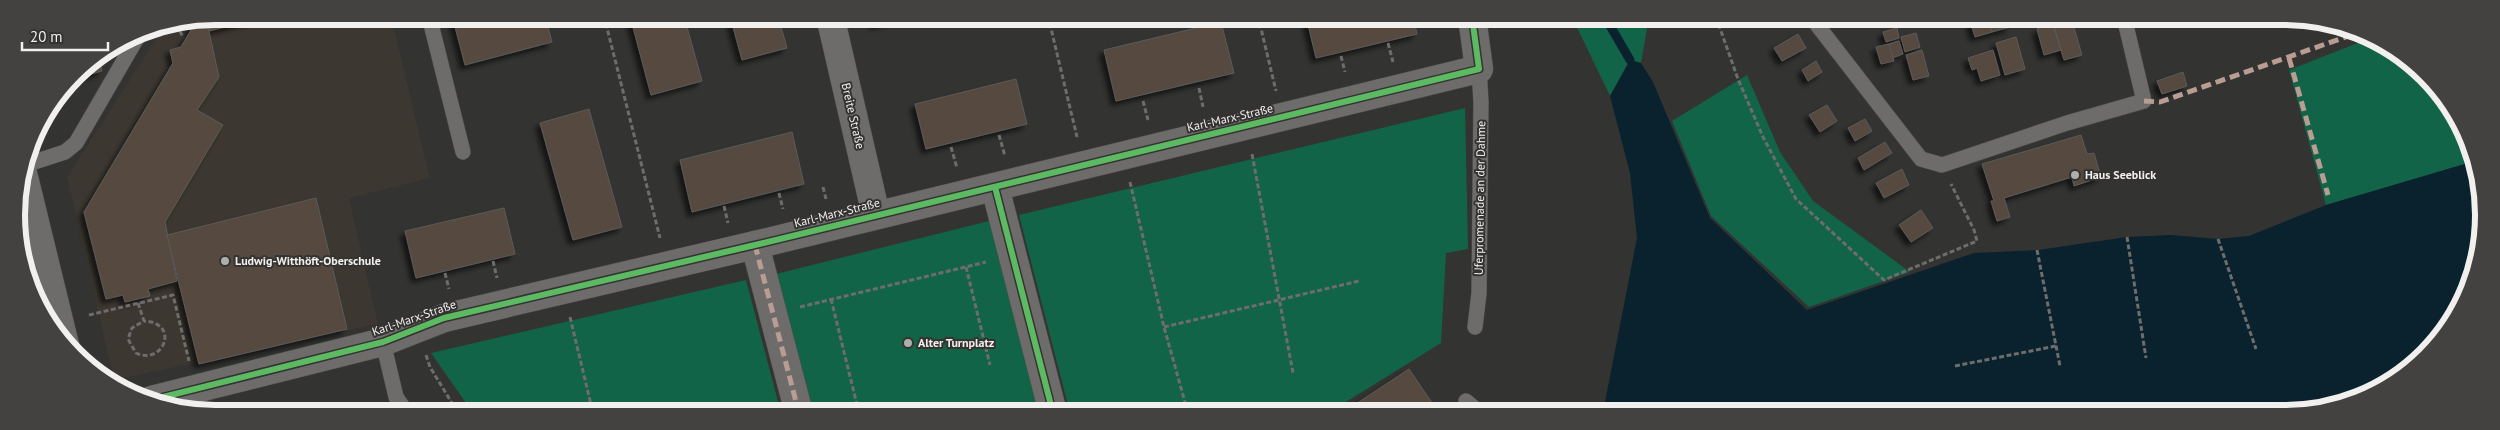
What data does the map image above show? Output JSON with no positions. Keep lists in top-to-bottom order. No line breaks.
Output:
{"streets":{"street":["Breite Straße","Karl-Marx-Straße"],"lane":["Uferpromenade an der Dahme"]},"crossings":[["Breite Straße","Karl-Marx-Straße"],["Karl-Marx-Straße","Uferpromenade an der Dahme"]],"places":["Haus Seeblick","Ludwig-Witthöft-Oberschule","Alter Turnplatz"],"scale_bar":"20 m"}
